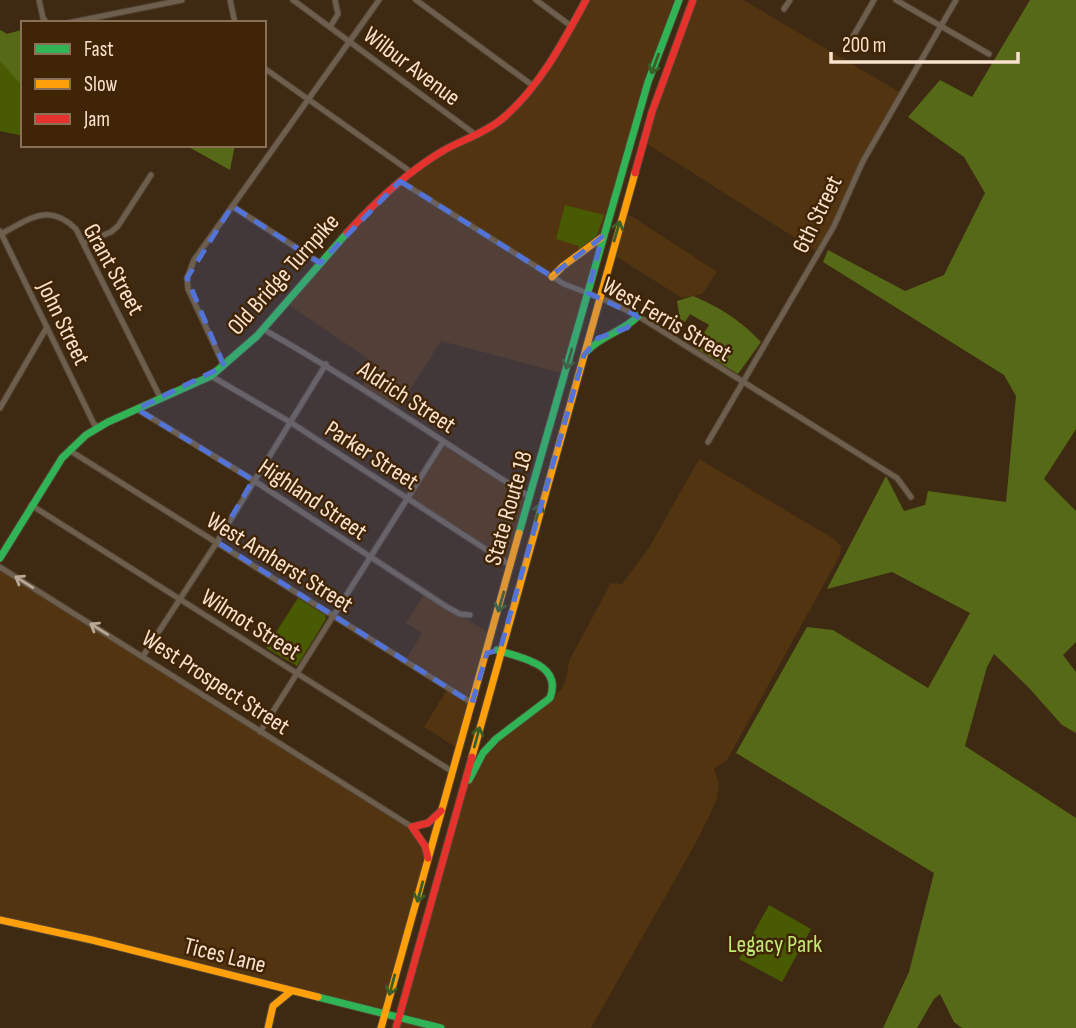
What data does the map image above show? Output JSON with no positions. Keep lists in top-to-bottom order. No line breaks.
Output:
{"streets":{"main road":["Old Bridge Turnpike","State Route 18","Tices Lane"],"street":["Wilbur Avenue","6th Street","Grant Street","West Ferris Street","John Street","Aldrich Street","Parker Street","Highland Street","West Amherst Street","Wilmot Street","West Prospect Street"]},"crossings":[["Wilbur Avenue","Old Bridge Turnpike"],["6th Street","West Ferris Street"],["Grant Street","Old Bridge Turnpike"],["Grant Street","John Street"],["Old Bridge Turnpike","West Ferris Street"],["Old Bridge Turnpike","John Street"],["Old Bridge Turnpike","Aldrich Street"],["Old Bridge Turnpike","Parker Street"],["Old Bridge Turnpike","Highland Street"],["Old Bridge Turnpike","West Amherst Street"],["Old Bridge Turnpike","Wilmot Street"],["West Ferris Street","State Route 18"],["Aldrich Street","State Route 18"],["Parker Street","State Route 18"],["State Route 18","West Amherst Street"],["State Route 18","Wilmot Street"],["State Route 18","Tices Lane"]],"parks":["Legacy Park"],"legend":["Fast","Slow","Jam"],"scale_bar":"200 m"}
